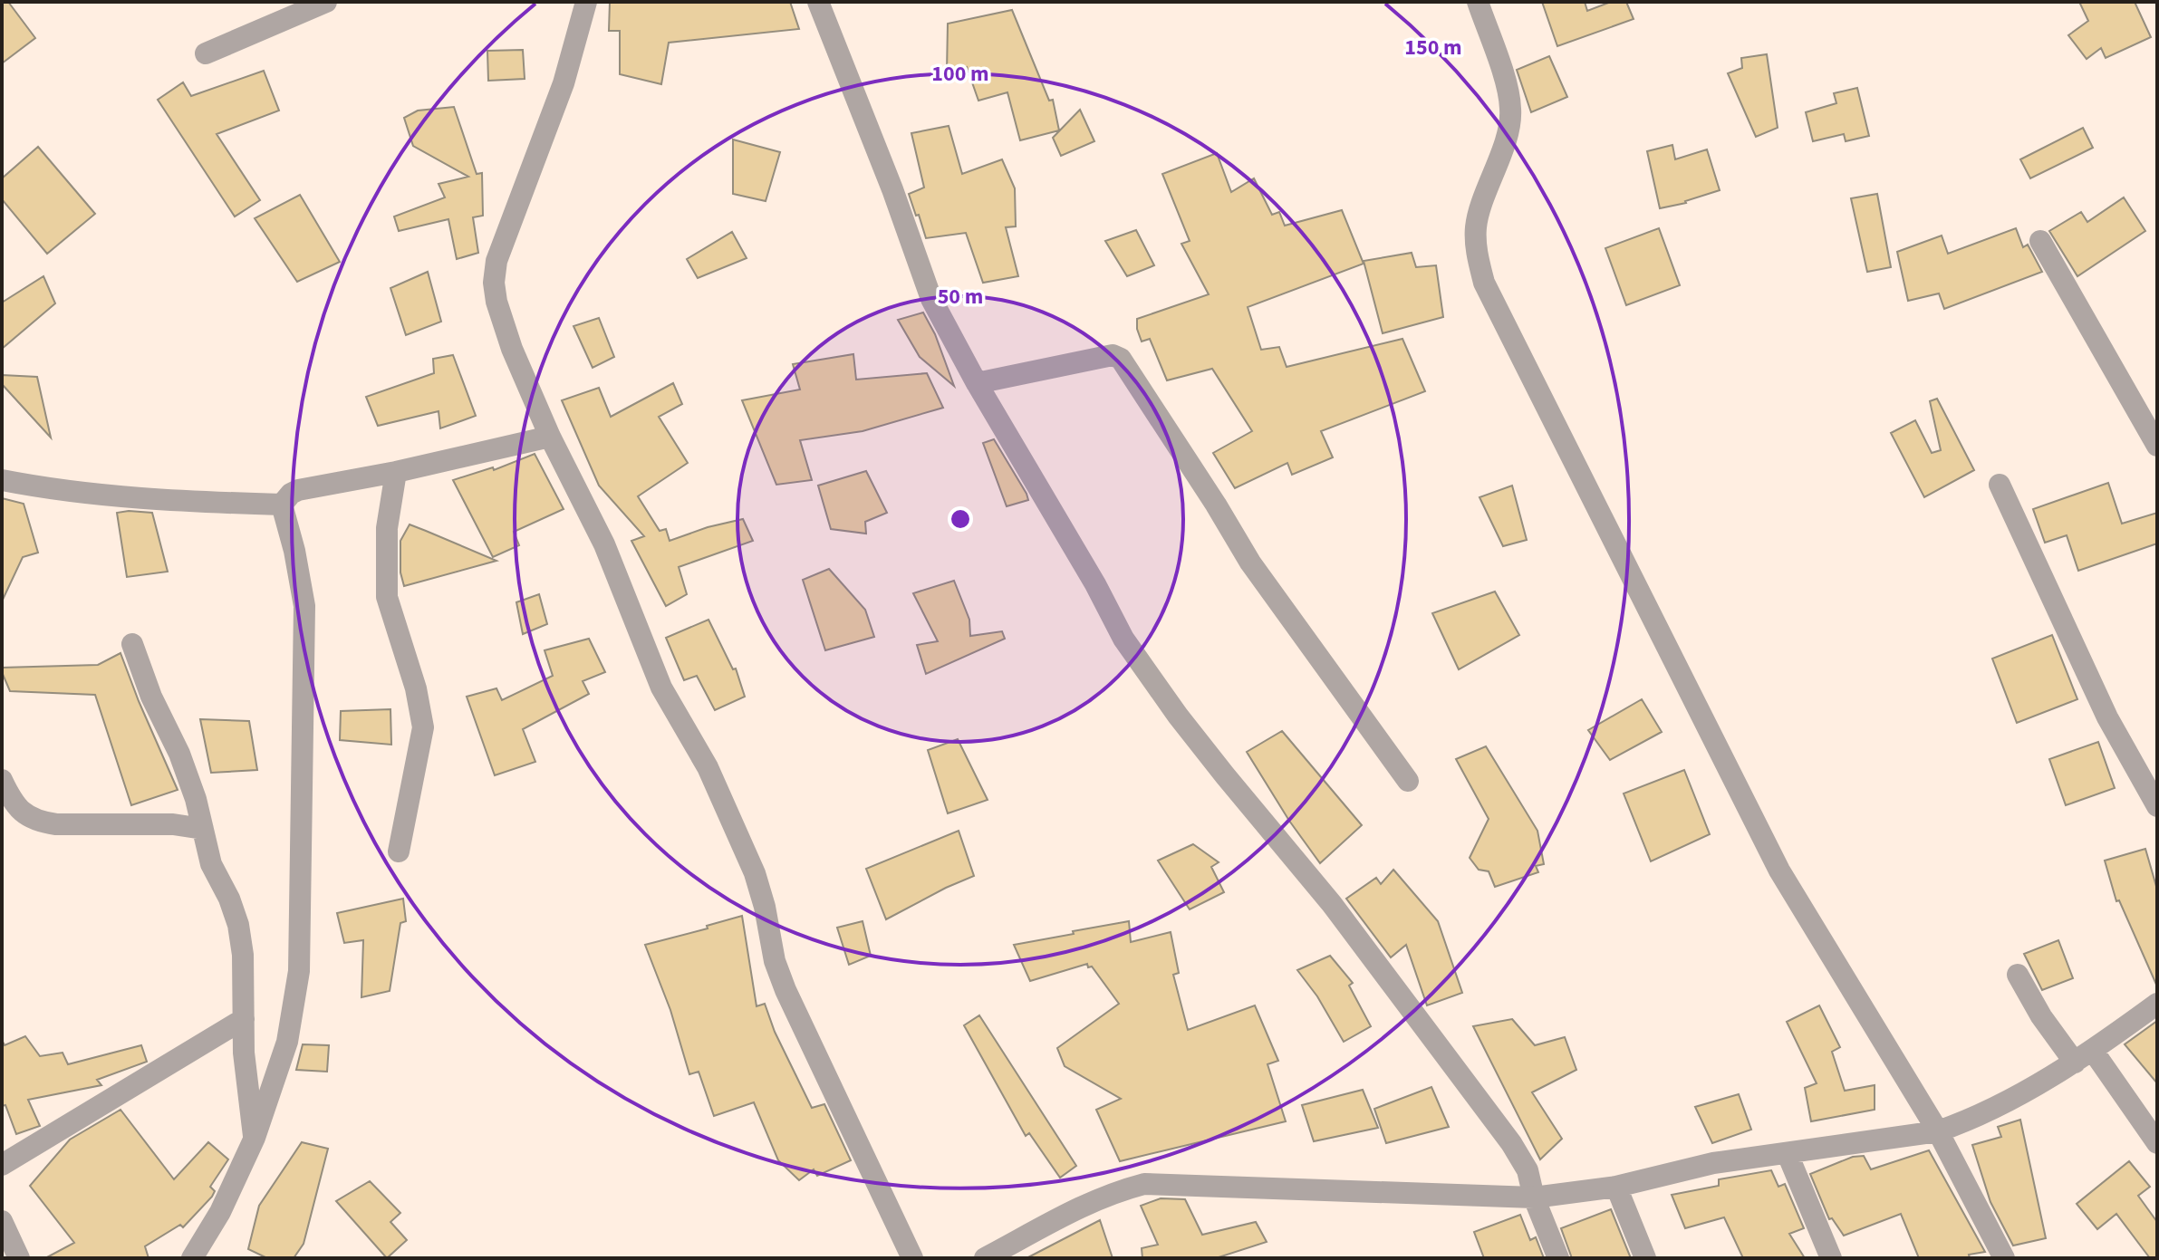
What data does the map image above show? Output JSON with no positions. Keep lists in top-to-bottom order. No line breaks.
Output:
{"rings":["150 m","100 m","50 m"]}
